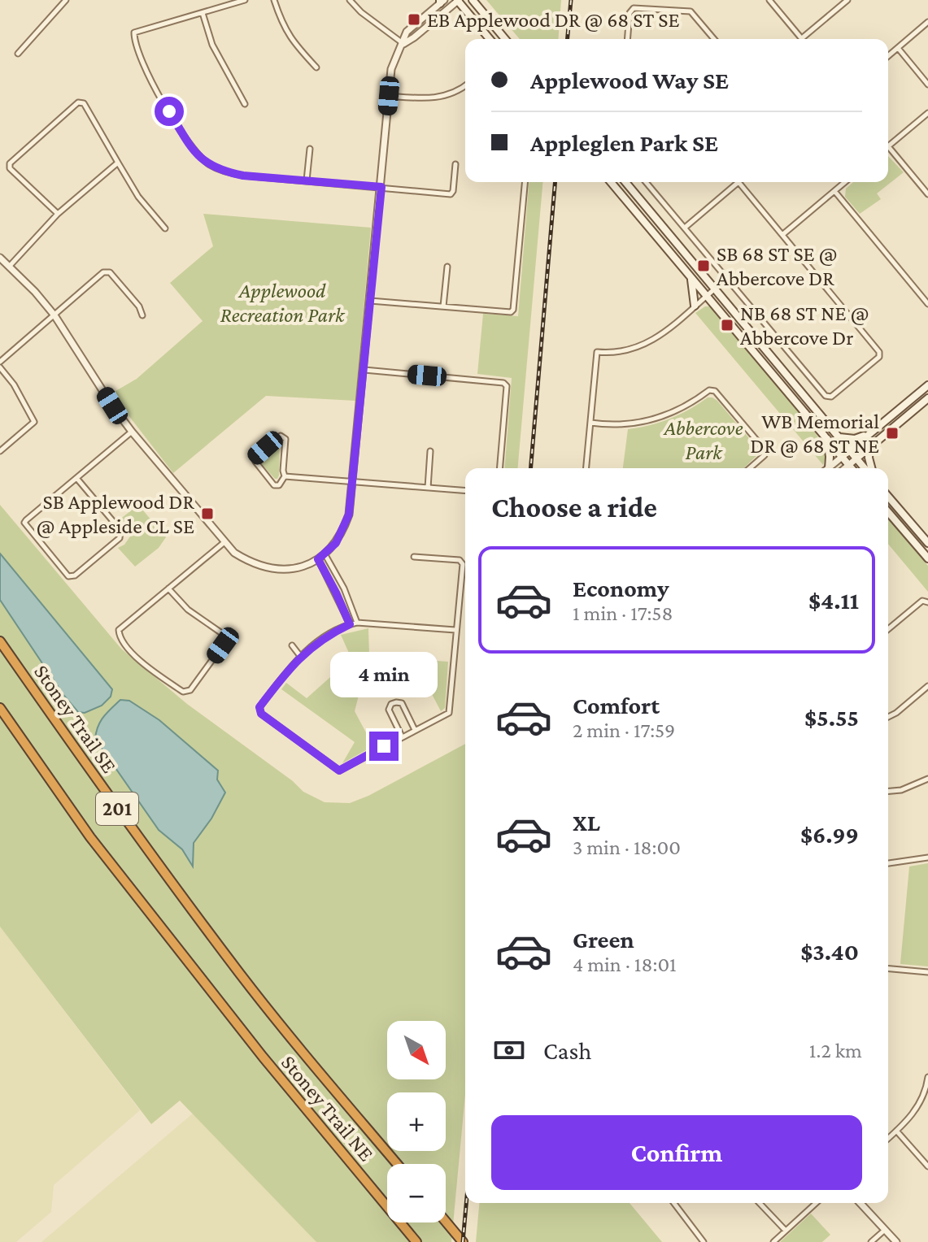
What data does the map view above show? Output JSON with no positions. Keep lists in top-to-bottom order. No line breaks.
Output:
{"streets":{"highway":["Stoney Trail SE","201","Stoney Trail NE"]},"crossings":[["Stoney Trail SE","Stoney Trail NE"]],"parks":["Applewood Recreation Park","Abbercove Park"],"places":{"transit":["EB Applewood DR @ 68 ST SE","SB 68 ST SE @ Abbercove DR","NB 68 ST NE @ Abbercove Dr","WB Memorial DR @ 68 ST NE","SB Applewood DR @ Appleside CL SE"]},"north":"bottom right","page":{"banner":["Applewood Way SE","Appleglen Park SE"],"heading":"Choose a ride","list":[{"name":"Economy","note":"1 min · 17:58","value":"$4.11"},{"name":"Comfort","note":"2 min · 17:59","value":"$5.55"},{"name":"XL","note":"3 min · 18:00","value":"$6.99"},{"name":"Green","note":"4 min · 18:01","value":"$3.40"}],"bubble":"4 min","pay":["Cash","1.2 km"],"map_buttons":["+","−"],"buttons":"Confirm"}}
